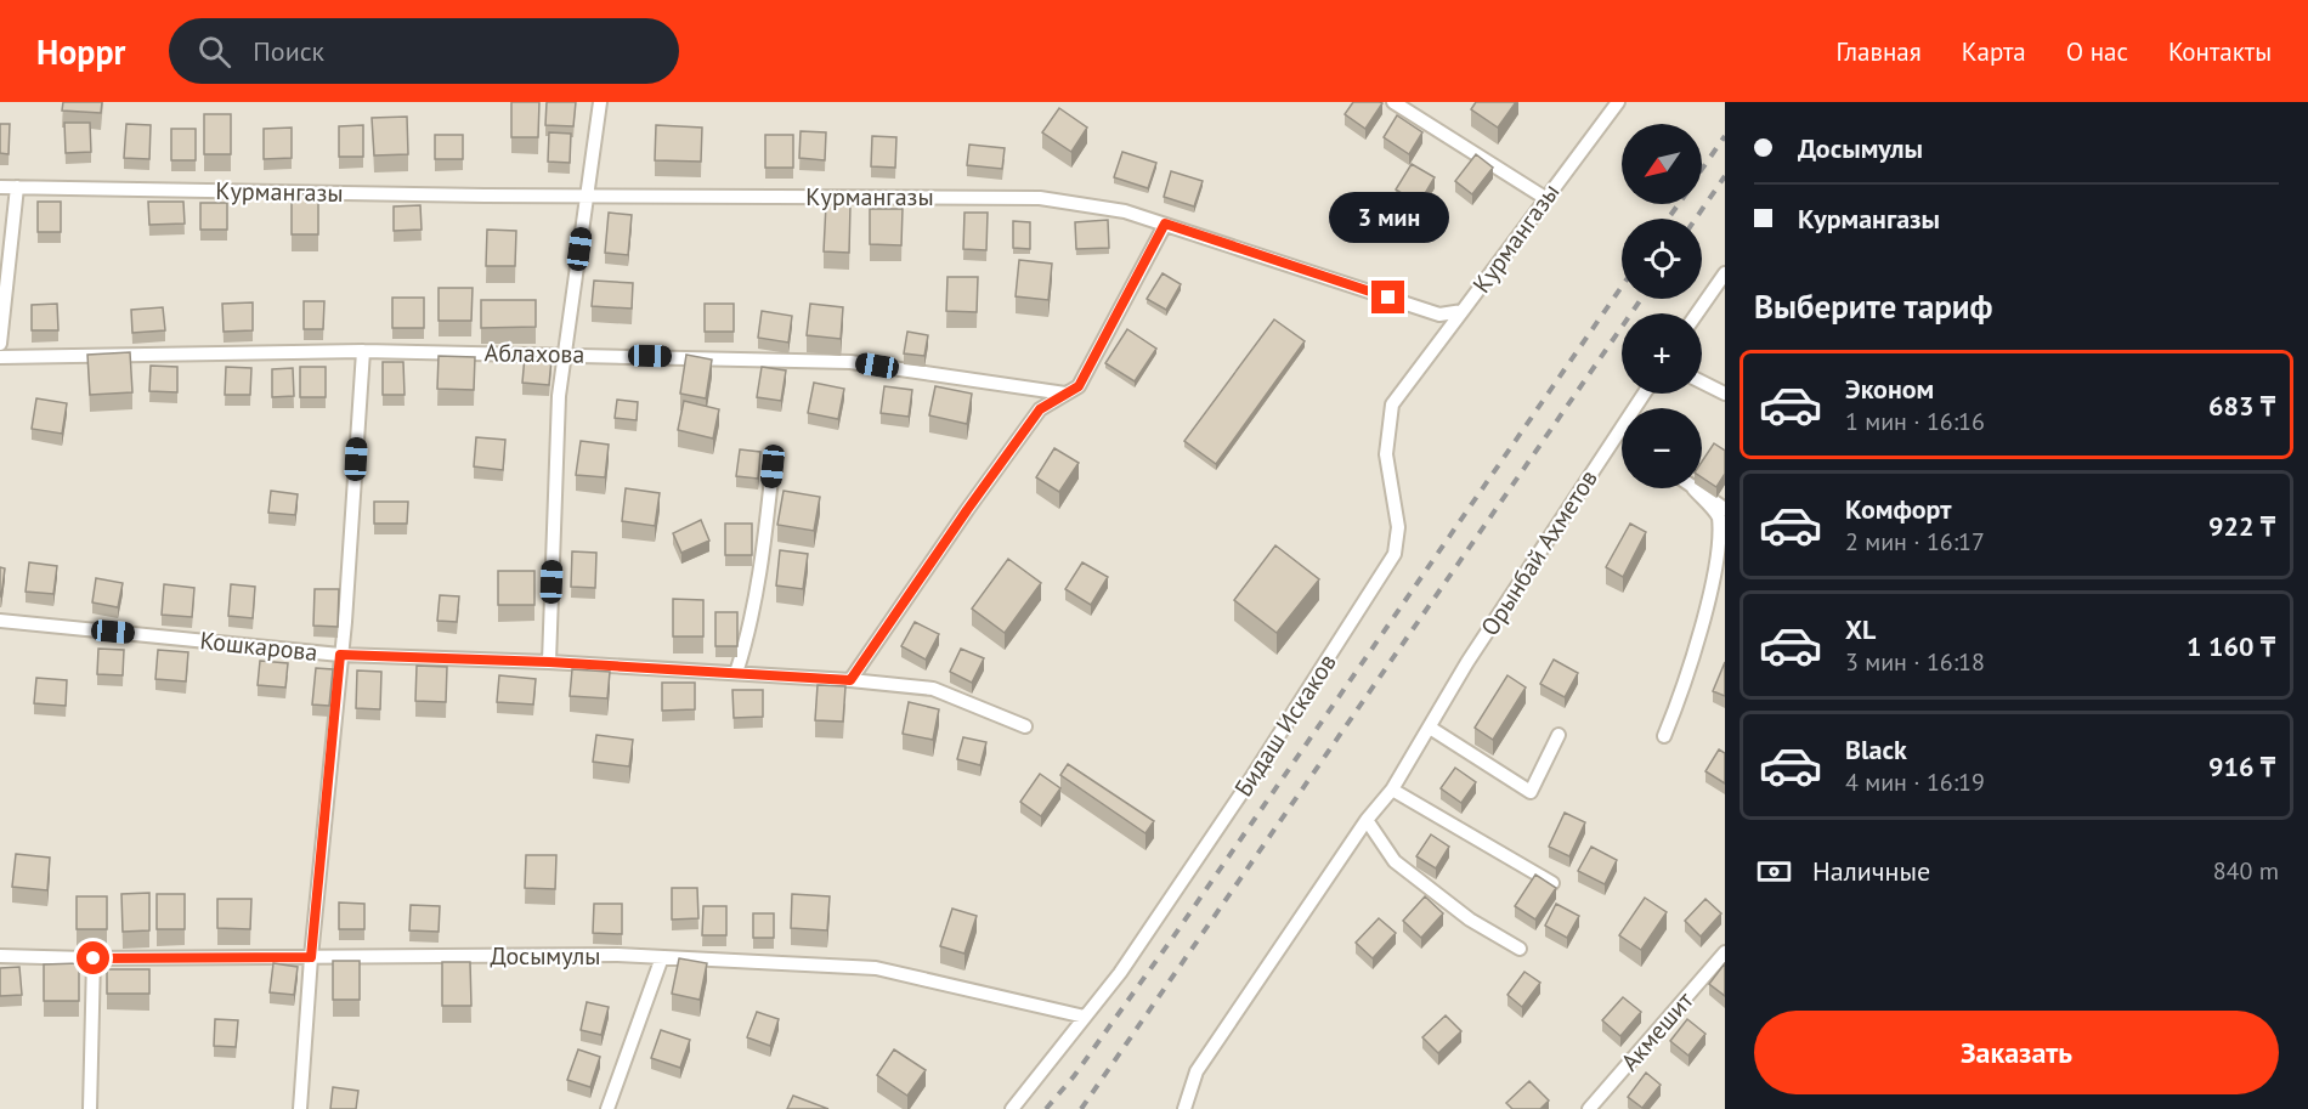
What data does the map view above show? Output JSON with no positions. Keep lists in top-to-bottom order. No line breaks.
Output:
{"streets":{"street":["Курмангазы","Аблахова","Орынбай Ахметов","Кошкарова","Бидаш Искаков","Досымулы","Акмешит"]},"crossings":[["Курмангазы","Бидаш Искаков"],["Бидаш Искаков","Досымулы"]],"north":"bottom left","page":{"header":"Hoppr","search":"Поиск","nav":["Главная","Карта","О нас","Контакты"],"banner":["Досымулы","Курмангазы"],"map_buttons":["+","−"],"bubble":"3 мин","heading":"Выберите тариф","list":[{"name":"Эконом","note":"1 мин · 16:16","value":"683 ₸"},{"name":"Комфорт","note":"2 мин · 16:17","value":"922 ₸"},{"name":"XL","note":"3 мин · 16:18","value":"1 160 ₸"},{"name":"Black","note":"4 мин · 16:19","value":"916 ₸"}],"pay":["Наличные","840 m"],"buttons":"Заказать"}}
